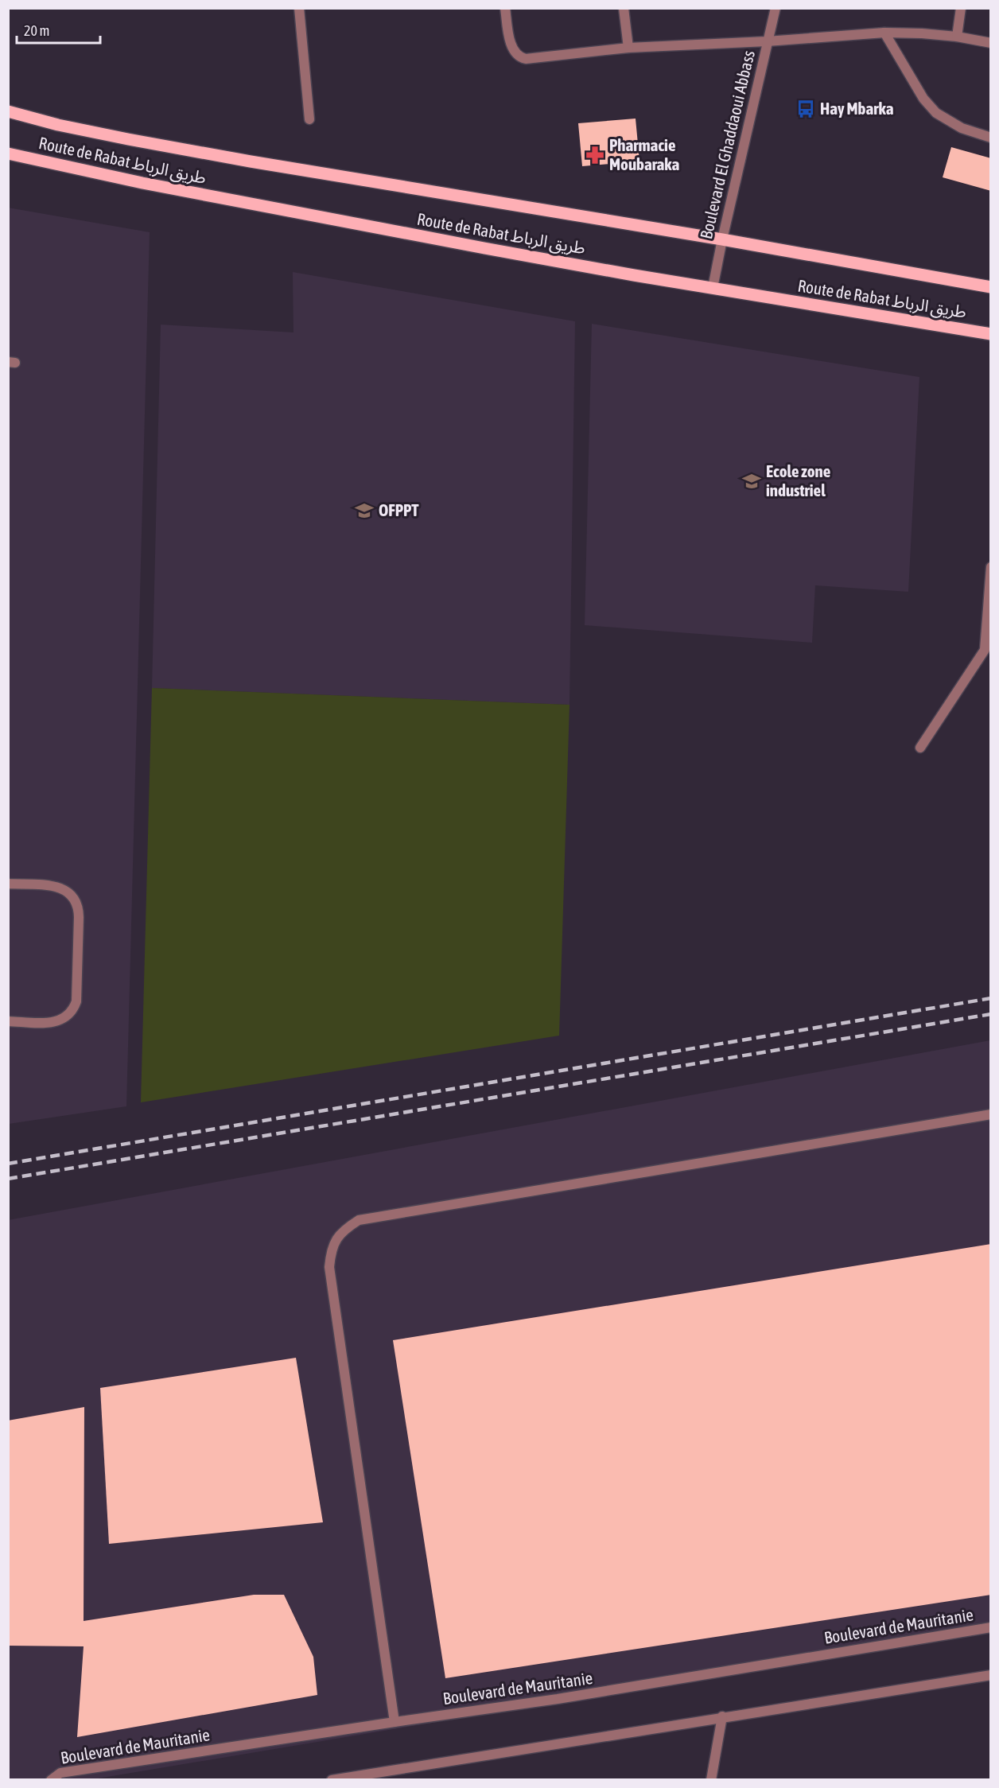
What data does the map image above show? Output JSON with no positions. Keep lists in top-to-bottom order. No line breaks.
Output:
{"streets":{"main road":["Route de Rabat طريق الرباط"],"street":["Boulevard El Ghaddaoui Abbass","Boulevard de Mauritanie"]},"crossings":[["Boulevard El Ghaddaoui Abbass","Route de Rabat طريق الرباط"]],"places":{"bus stop":["Hay Mbarka"],"pharmacy":["Pharmacie Moubaraka"],"school or university":["Ecole zone industriel","OFPPT"]},"scale_bar":"20 m"}
